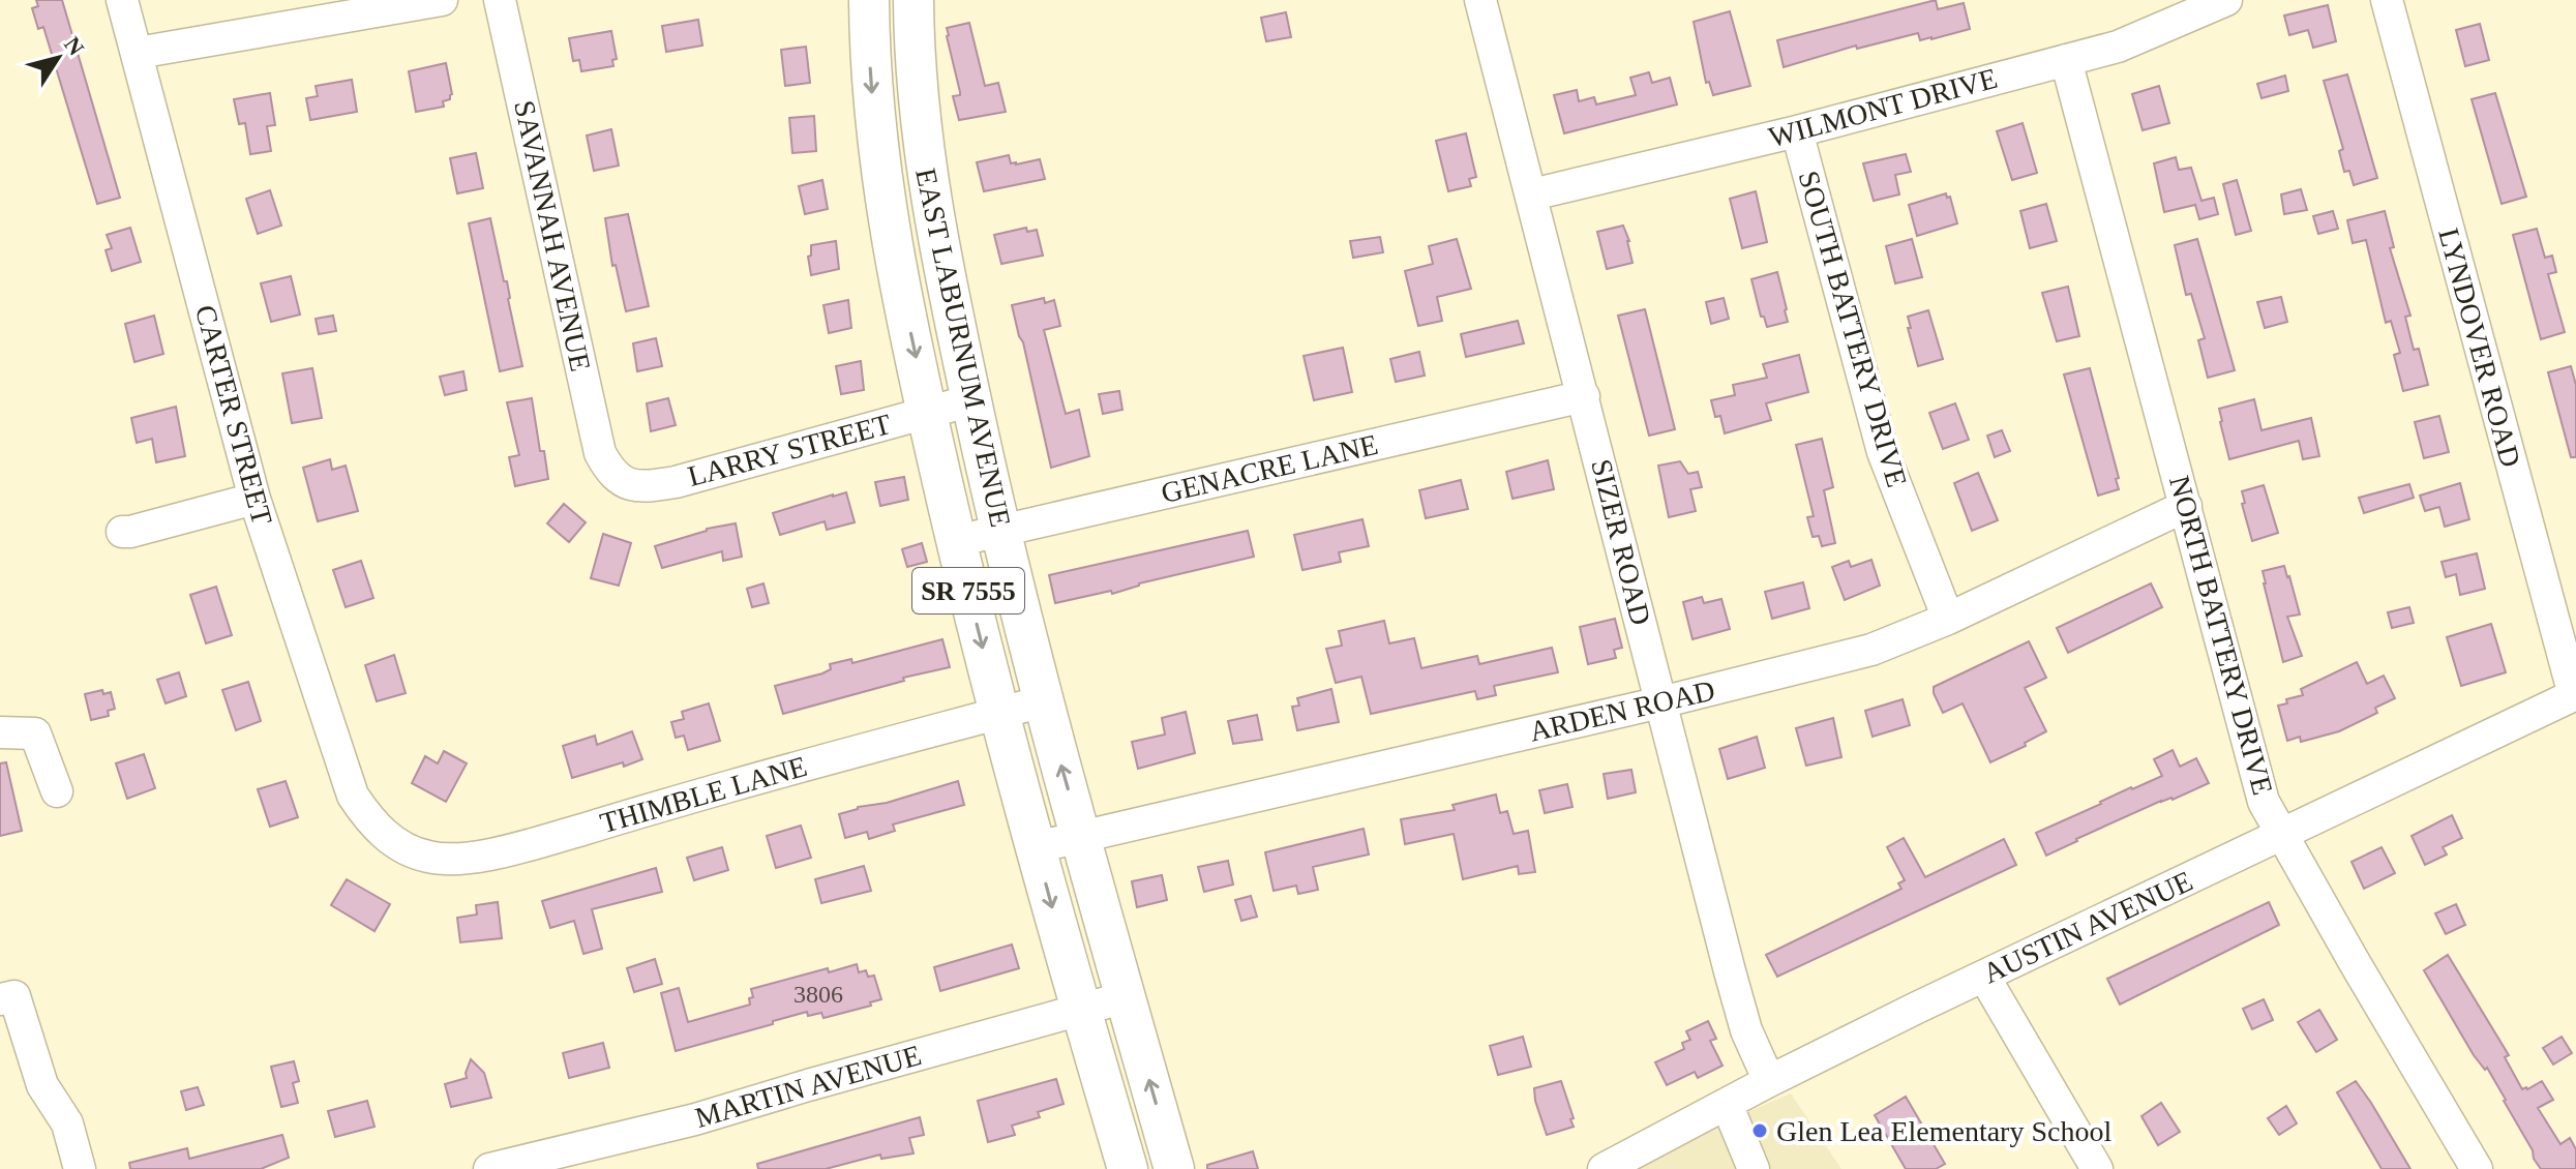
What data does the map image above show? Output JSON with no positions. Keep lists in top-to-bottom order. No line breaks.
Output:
{"streets":{"main road":["EAST LABURNUM AVENUE","SR 7555"],"street":["WILMONT DRIVE","SAVANNAH AVENUE","SOUTH BATTERY DRIVE","LYNDOVER ROAD","CARTER STREET","LARRY STREET","GENACRE LANE","SIZER ROAD","NORTH BATTERY DRIVE","ARDEN ROAD","THIMBLE LANE","AUSTIN AVENUE","MARTIN AVENUE"]},"crossings":[["WILMONT DRIVE","SOUTH BATTERY DRIVE"],["WILMONT DRIVE","SIZER ROAD"],["WILMONT DRIVE","NORTH BATTERY DRIVE"],["SAVANNAH AVENUE","LARRY STREET"],["SOUTH BATTERY DRIVE","ARDEN ROAD"],["EAST LABURNUM AVENUE","LARRY STREET"],["EAST LABURNUM AVENUE","GENACRE LANE"],["EAST LABURNUM AVENUE","ARDEN ROAD"],["EAST LABURNUM AVENUE","THIMBLE LANE"],["EAST LABURNUM AVENUE","MARTIN AVENUE"],["LYNDOVER ROAD","AUSTIN AVENUE"],["CARTER STREET","THIMBLE LANE"],["GENACRE LANE","SIZER ROAD"],["SIZER ROAD","ARDEN ROAD"],["SIZER ROAD","AUSTIN AVENUE"],["NORTH BATTERY DRIVE","ARDEN ROAD"],["NORTH BATTERY DRIVE","AUSTIN AVENUE"]],"places":["Glen Lea Elementary School"],"house_numbers":["3806"],"north":"top right"}
